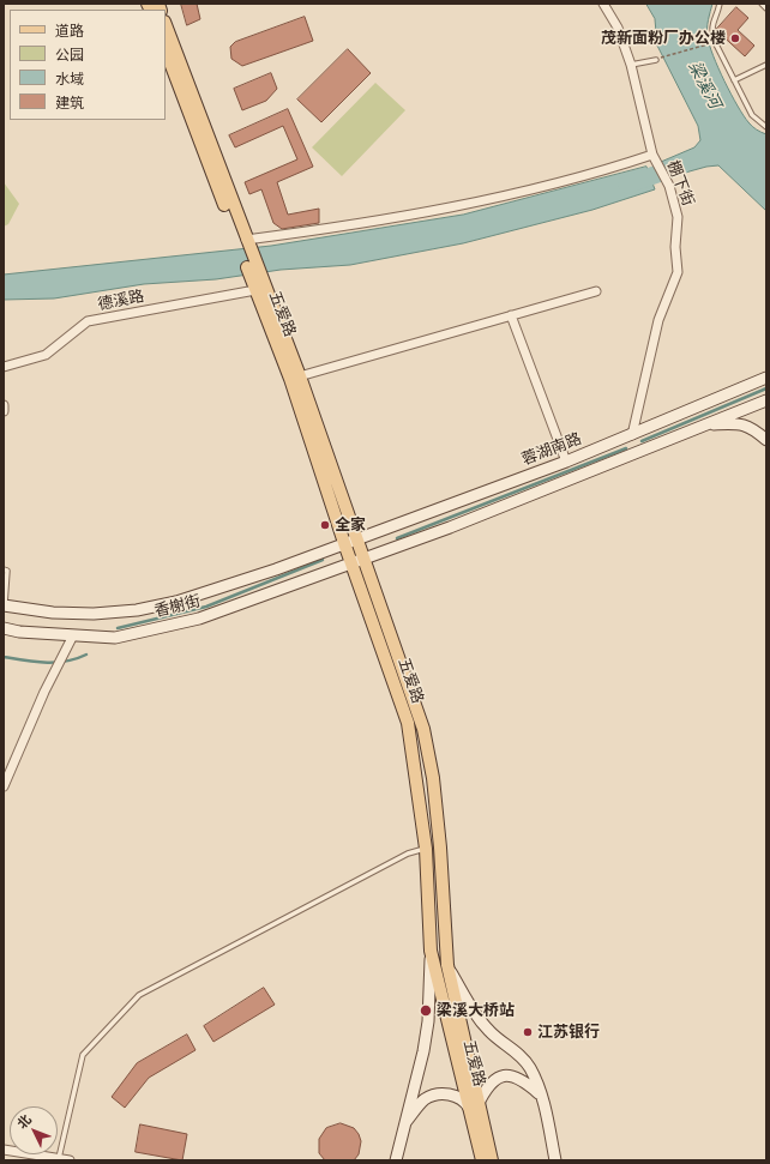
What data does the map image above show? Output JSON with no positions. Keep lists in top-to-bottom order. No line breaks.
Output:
{"streets":{"main road":["五爱路","蓉湖南路","香榭街"],"street":["棚下街","德溪路"]},"crossings":[["棚下街","蓉湖南路"],["德溪路","五爱路"],["五爱路","蓉湖南路"],["五爱路","香榭街"]],"water":["梁溪河"],"places":["茂新面粉厂办公楼","全家","梁溪大桥站","江苏银行"],"legend":["道路","公园","水域","建筑"],"north":"top left"}
